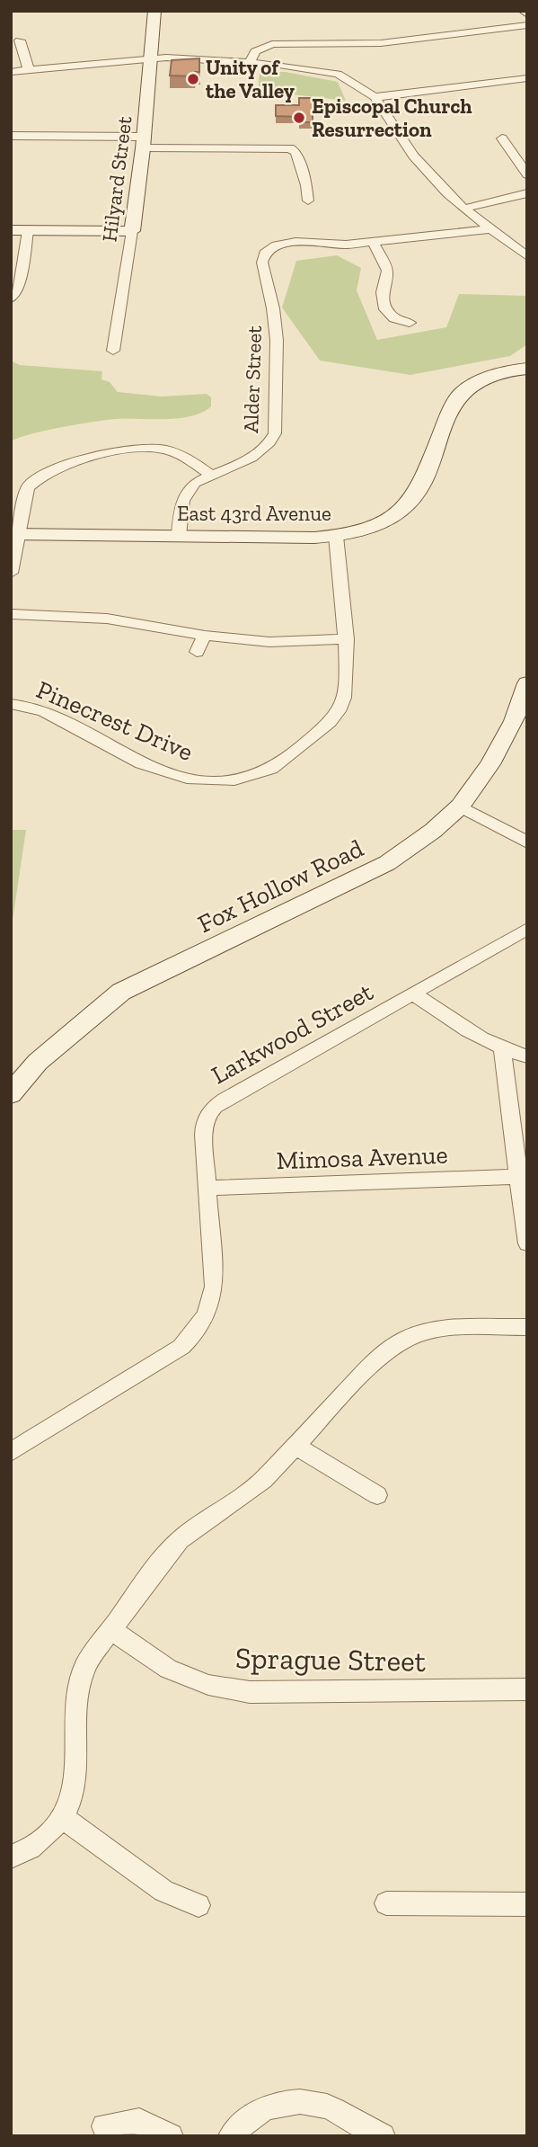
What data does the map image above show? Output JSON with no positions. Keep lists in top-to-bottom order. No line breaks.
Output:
{"streets":{"street":["Hilyard Street","Alder Street","East 43rd Avenue","Pinecrest Drive","Fox Hollow Road","Larkwood Street","Mimosa Avenue","Sprague Street"]},"crossings":[["Alder Street","East 43rd Avenue"],["East 43rd Avenue","Pinecrest Drive"],["Larkwood Street","Mimosa Avenue"]],"places":["Unity of the Valley","Episcopal Church Resurrection"]}
